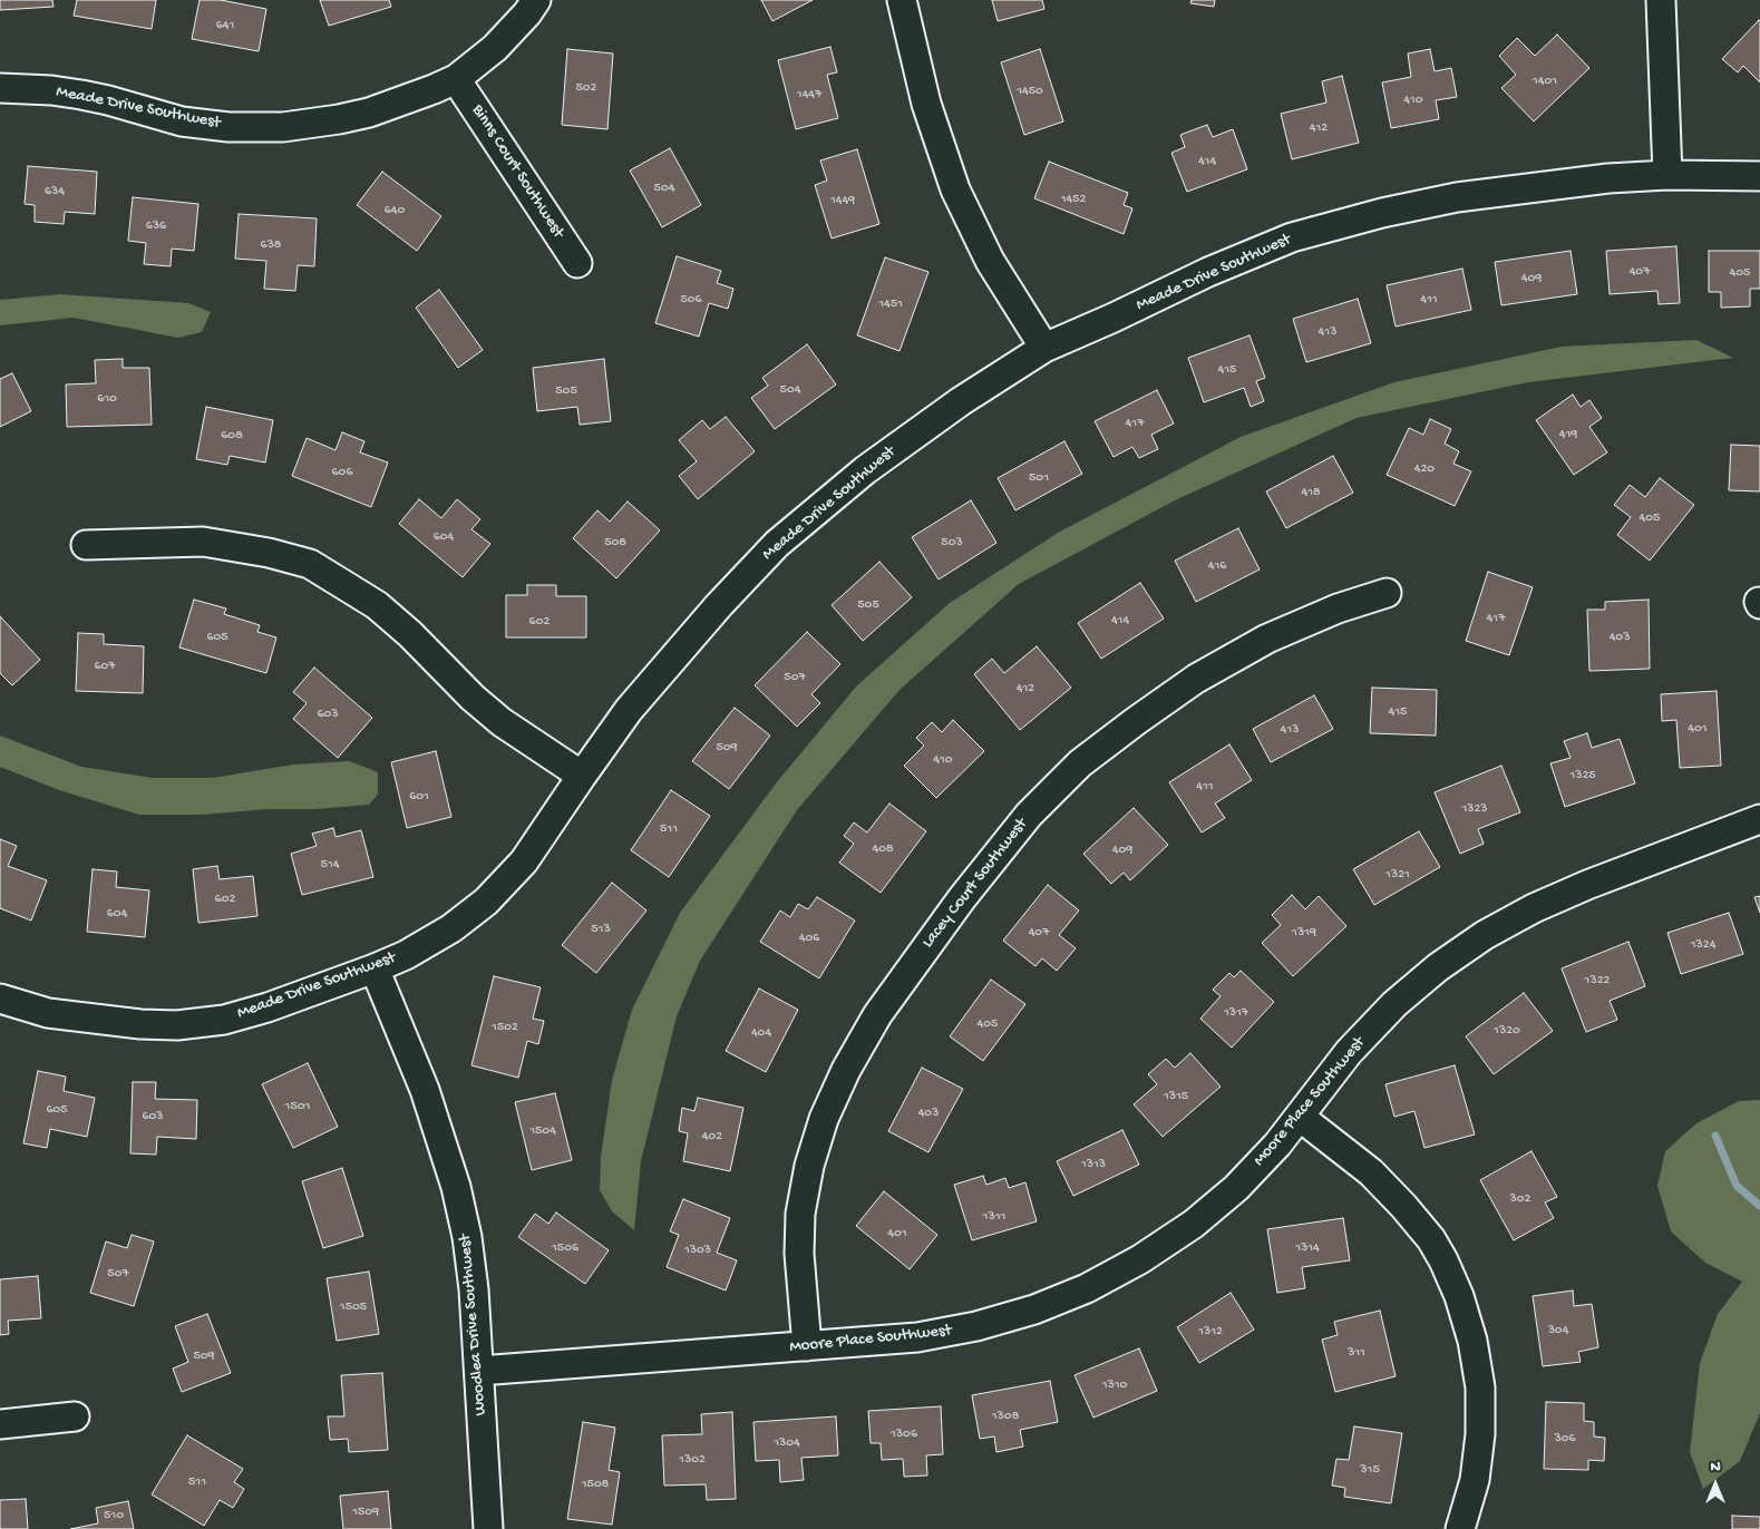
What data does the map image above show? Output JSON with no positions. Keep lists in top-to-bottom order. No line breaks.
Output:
{"streets":{"street":["Meade Drive Southwest","Binns Court Southwest","Lacey Court Southwest","Moore Place Southwest","Woodlea Drive Southwest"]},"crossings":[["Meade Drive Southwest","Binns Court Southwest"],["Meade Drive Southwest","Woodlea Drive Southwest"],["Lacey Court Southwest","Moore Place Southwest"],["Moore Place Southwest","Woodlea Drive Southwest"]],"house_numbers":["641","1401","502","1450","1447","410","412","414","504","634","1452","1449","640","636","638","407","405","409","506","411","1451","413","415","504","505","610","417","419","608","420","606","501","418","405","604","508","503","416","505","417","414","602","605","403","607","507","412","415","603","401","413","509","410","1325","411","601","1323","511","408","409","514","1321","602","604","513","407","1319","406","1324","1322","1317","405","1502","1320","404","1315","1501","605","403","603","1504","402","1313","302","1311","401","1506","1314","1303","507","1505","304","1312","311","509","1310","1308","1306","306","1304","1302","315","511","1508","1509","510"],"north":"top"}
